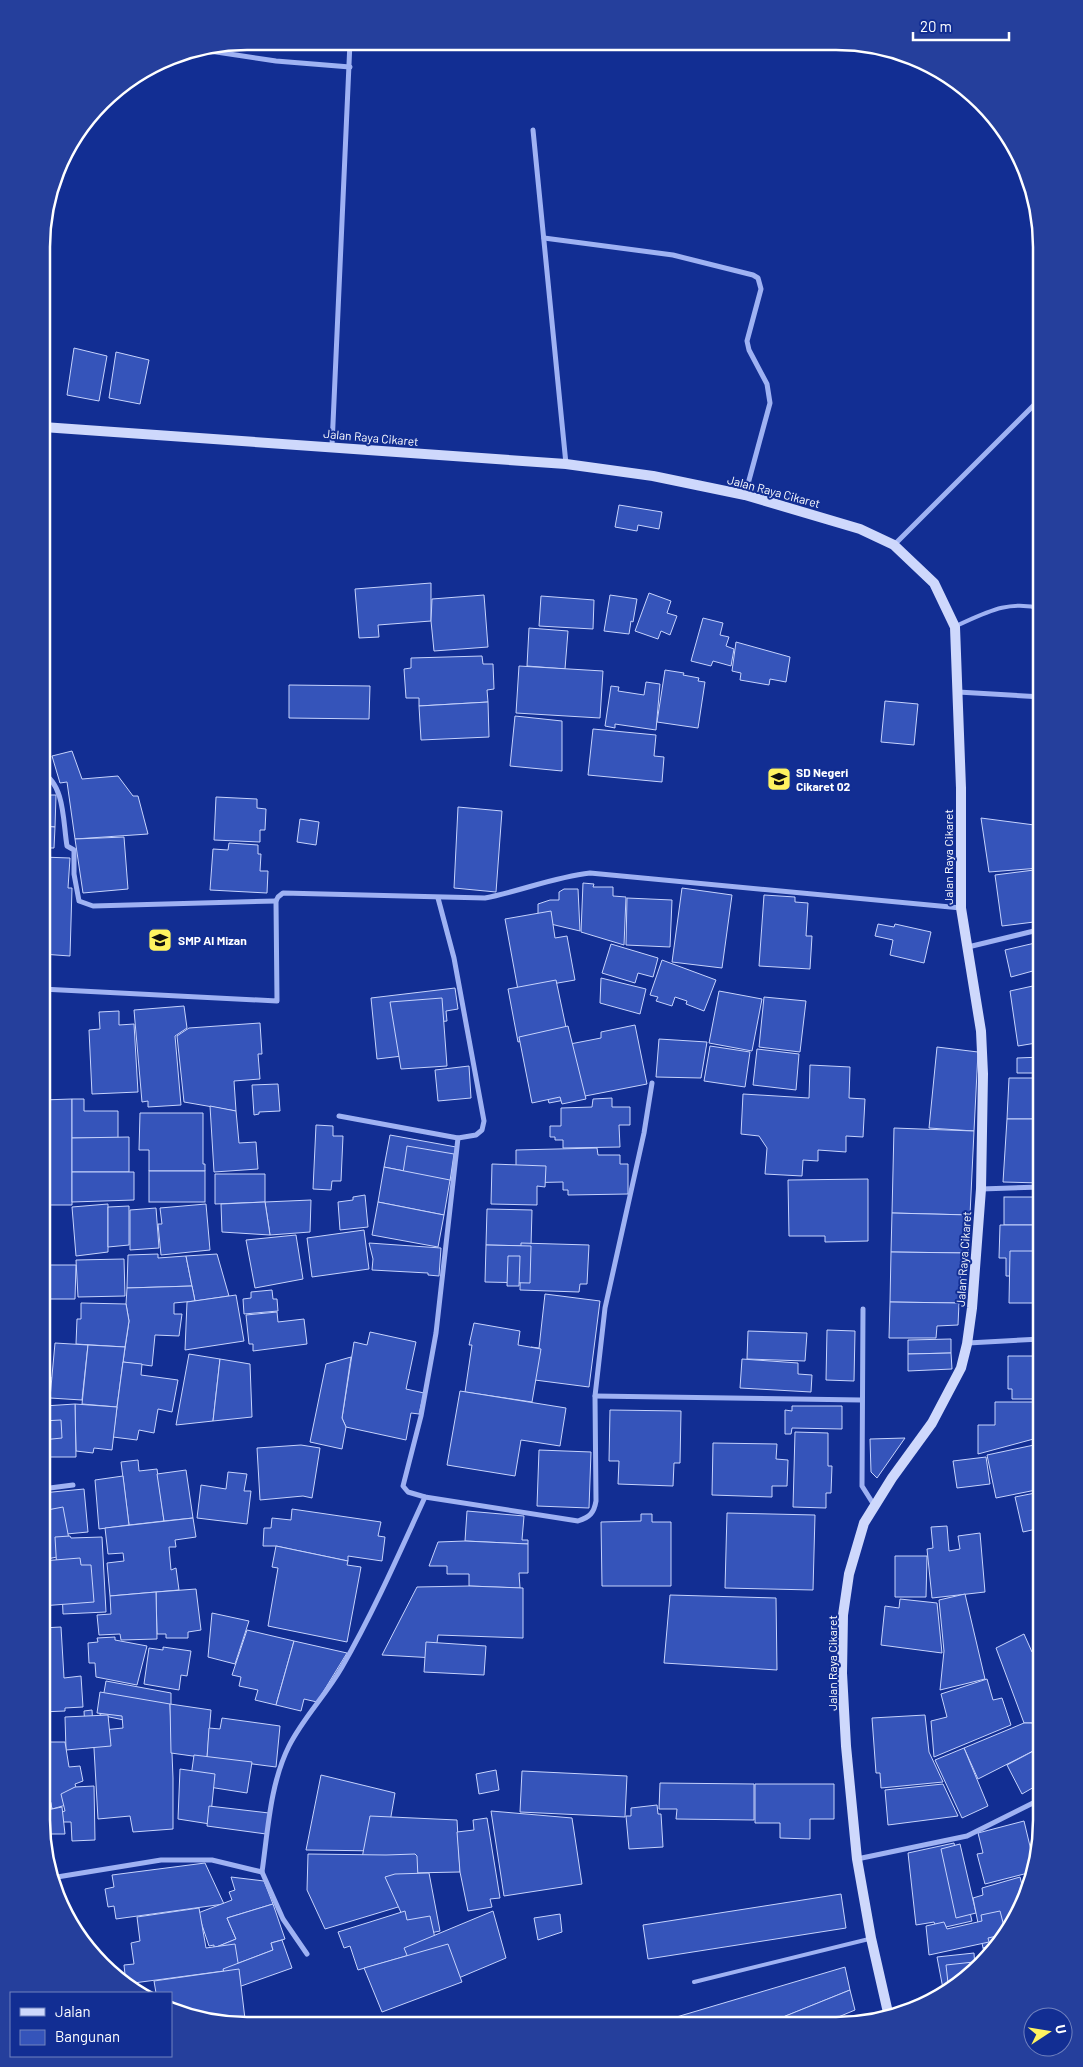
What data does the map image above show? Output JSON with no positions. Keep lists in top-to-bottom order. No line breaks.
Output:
{"streets":{"main road":["Jalan Raya Cikaret"]},"places":{"school or university":["SD Negeri Cikaret 02","SMP Al Mizan"]},"legend":["Jalan","Bangunan"],"scale_bar":"20 m","north":"right"}
